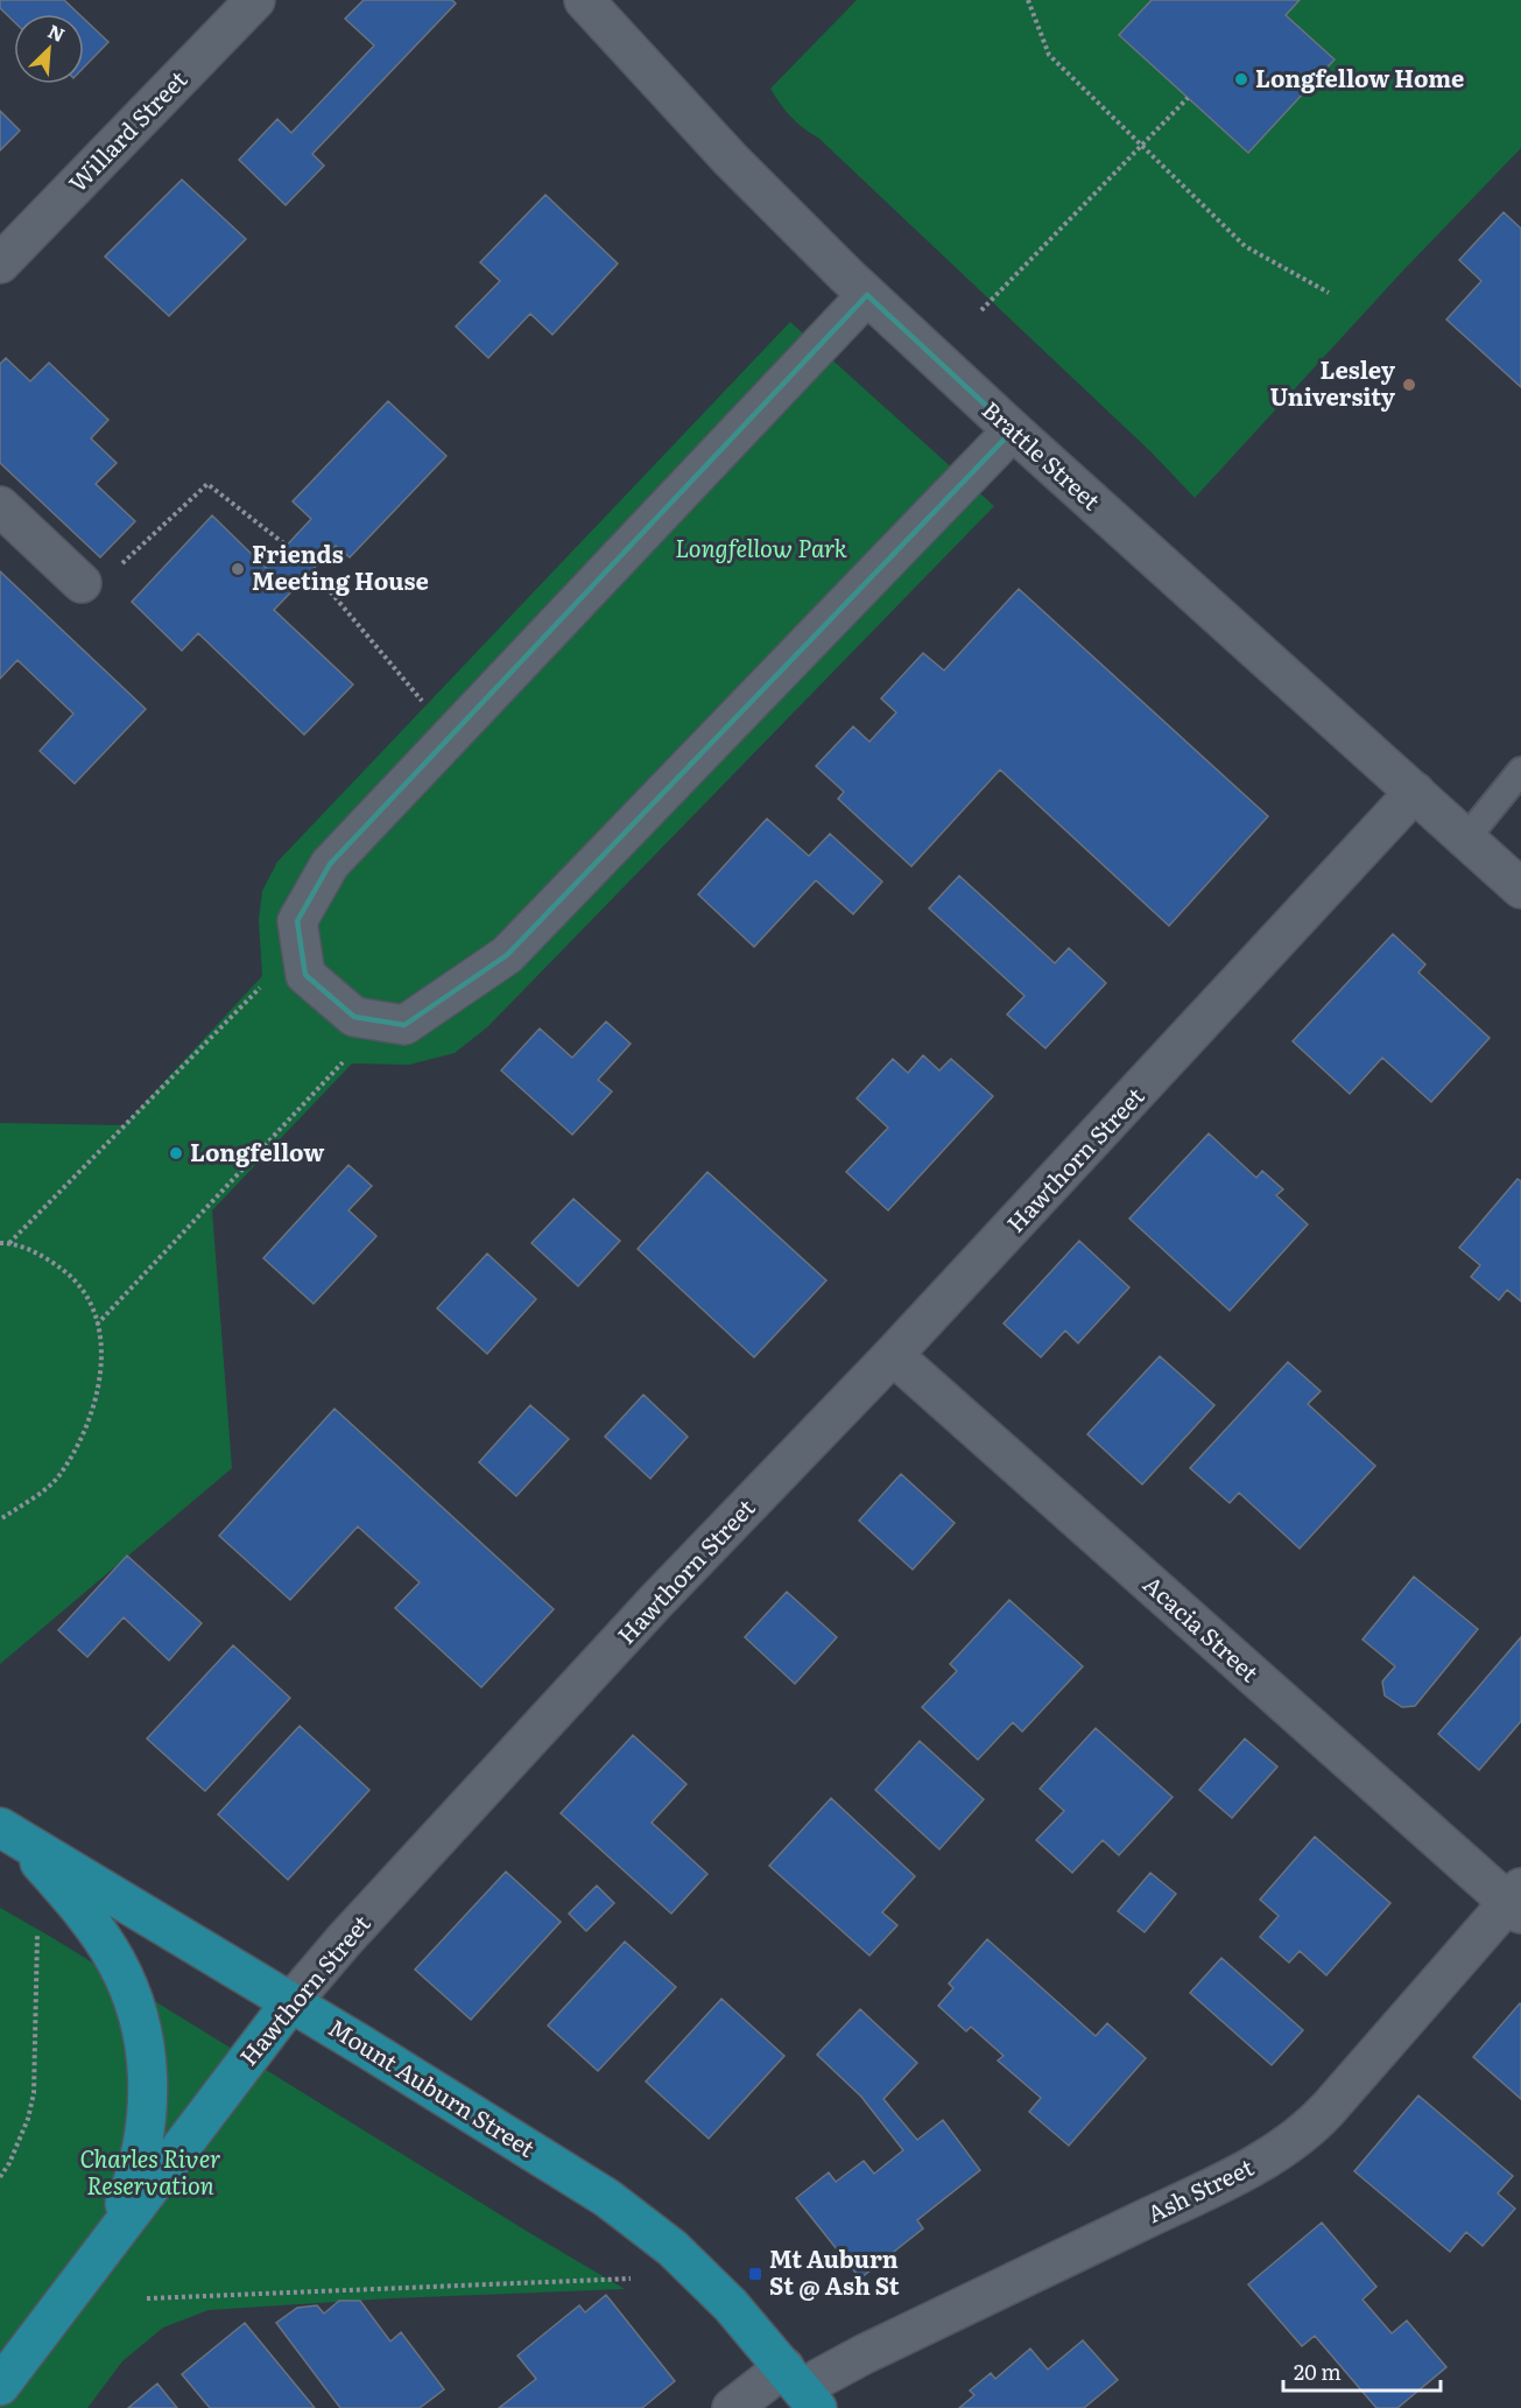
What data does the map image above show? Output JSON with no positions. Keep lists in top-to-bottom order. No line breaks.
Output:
{"streets":{"main road":["Hawthorn Street","Mount Auburn Street"],"street":["Willard Street","Brattle Street","Acacia Street","Ash Street"]},"crossings":[["Brattle Street","Hawthorn Street"],["Hawthorn Street","Acacia Street"],["Hawthorn Street","Mount Auburn Street"],["Acacia Street","Ash Street"],["Mount Auburn Street","Ash Street"]],"parks":["Longfellow Park","Charles River Reservation"],"places":{"other":["Longfellow Home","Lesley University","Friends Meeting House","Longfellow"],"transit":["Mt Auburn St @ Ash St"]},"scale_bar":"20 m","north":"top right"}
